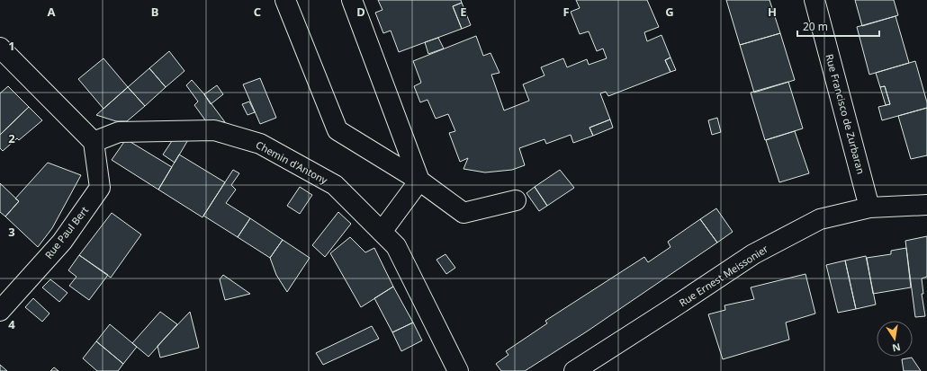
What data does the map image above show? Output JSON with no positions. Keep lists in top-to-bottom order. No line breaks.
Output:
{"streets":{"street":["Rue Francisco de Zurbaran","Chemin d'Antony","Rue Paul Bert","Rue Ernest Meissonier"]},"crossings":[["Rue Francisco de Zurbaran","Rue Ernest Meissonier"],["Chemin d'Antony","Rue Paul Bert"]],"scale_bar":"20 m","north":"bottom","grid":{"columns":["A","B","C","D","E","F","G","H"],"rows":["1","2","3","4"]}}
